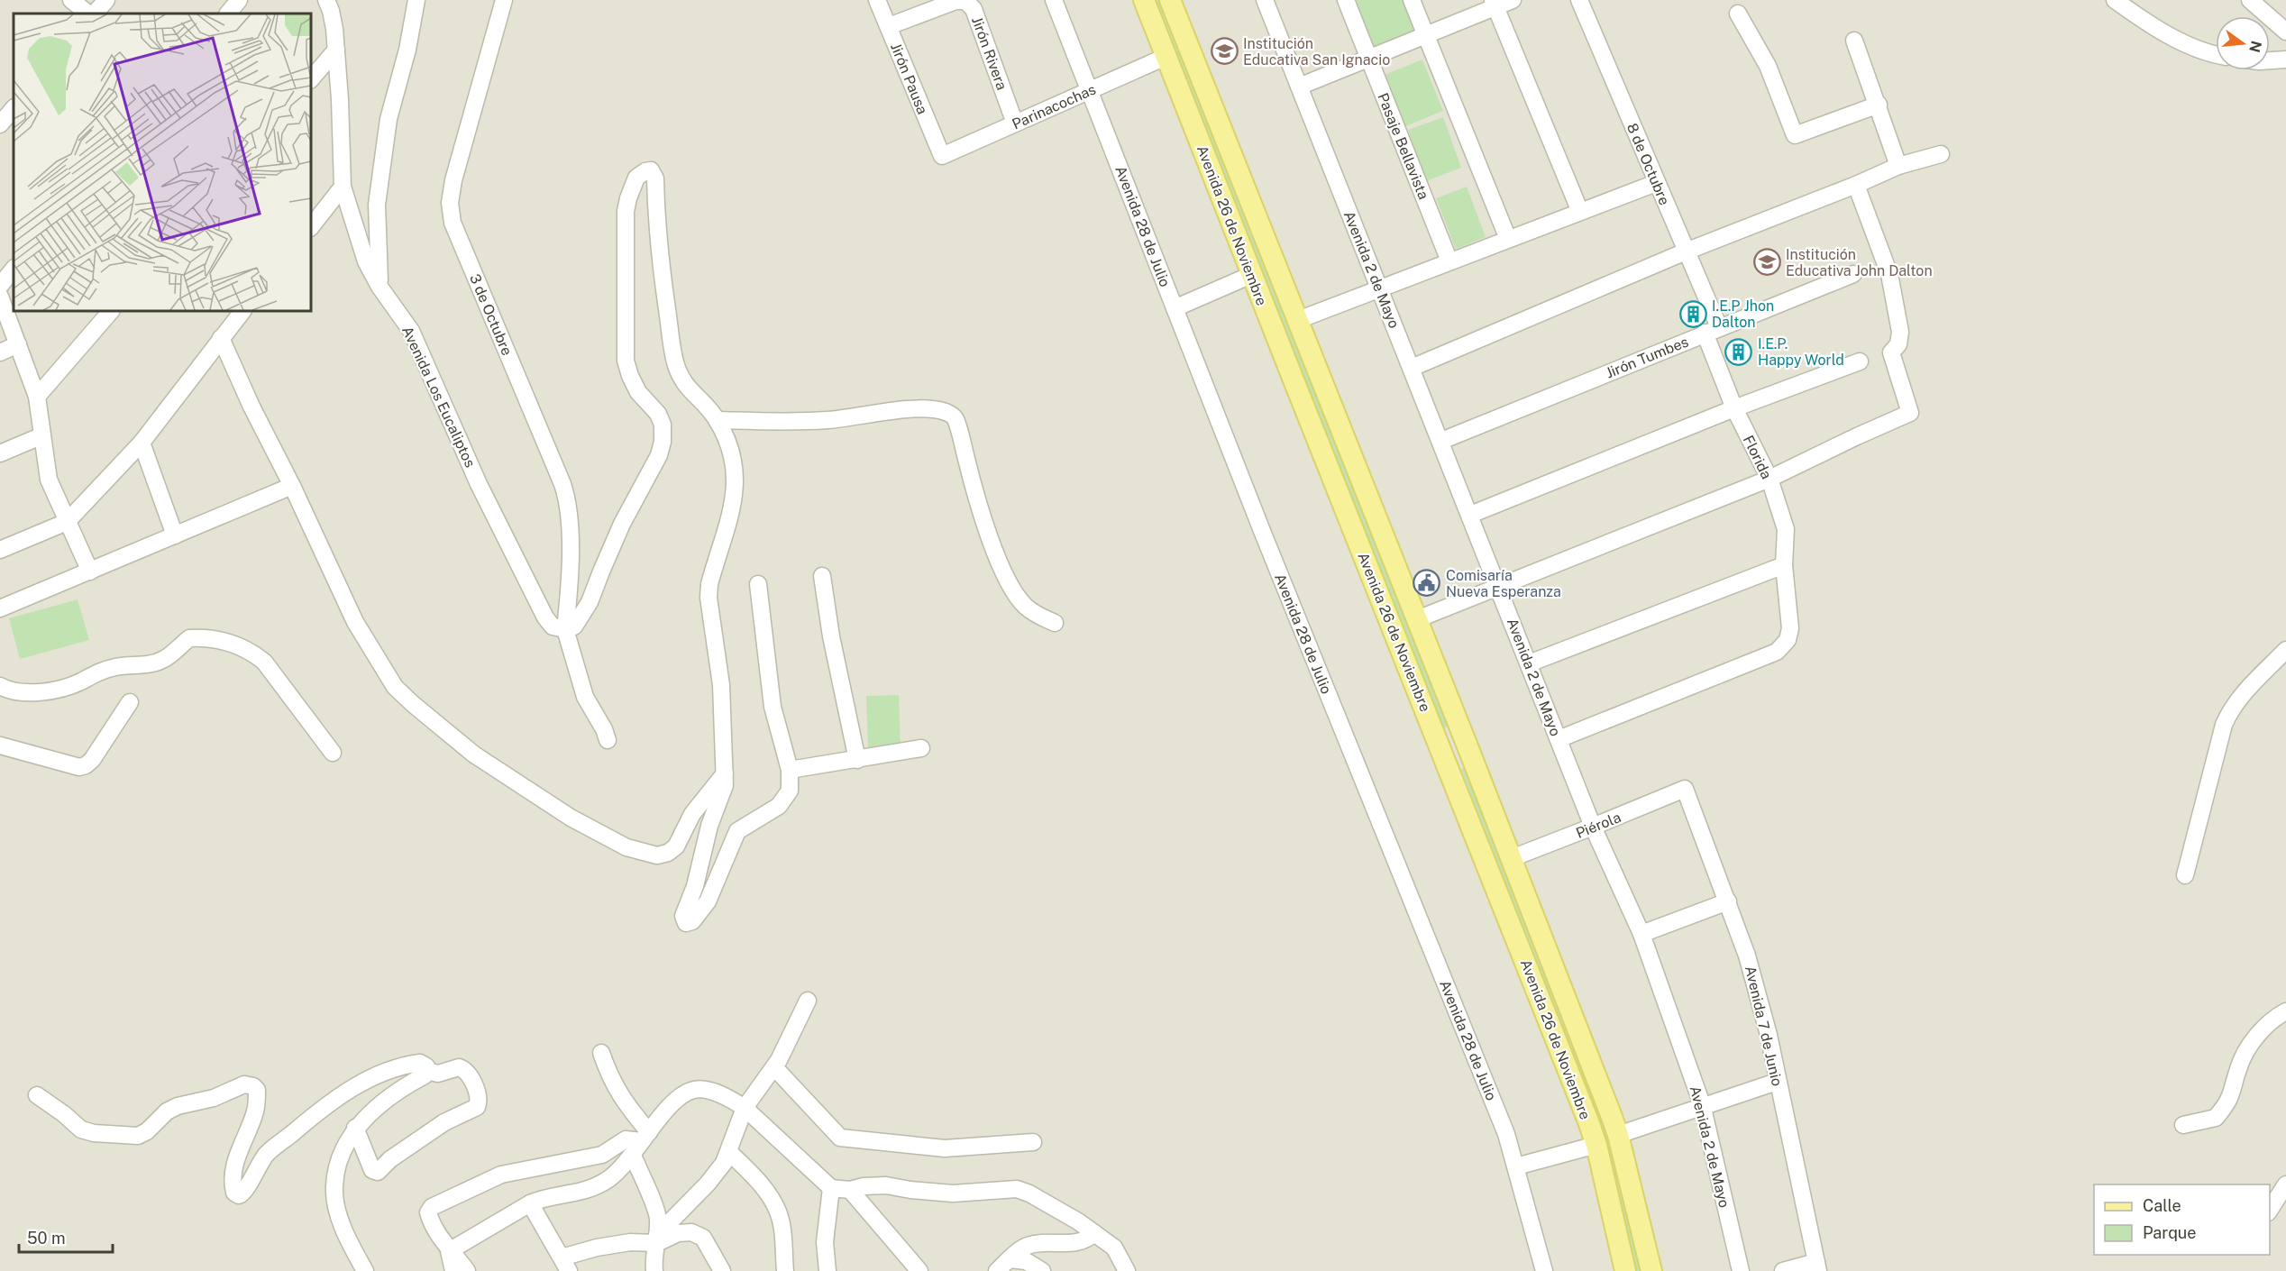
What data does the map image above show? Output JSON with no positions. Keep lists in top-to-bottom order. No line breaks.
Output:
{"streets":{"main road":["Avenida 26 de Noviembre"],"street":["Jirón Rivera","Jirón Pausa","Parinacochas","Pasaje Bellavista","8 de Octubre","Avenida 28 de Julio","Avenida 2 de Mayo","3 de Octubre","Jirón Tumbes","Avenida Los Eucaliptos","Florida","Piérola","Avenida 7 de Junio"]},"crossings":[["Jirón Rivera","Jirón Pausa"],["Jirón Rivera","Parinacochas"],["Jirón Pausa","Parinacochas"],["Parinacochas","Avenida 26 de Noviembre"],["Parinacochas","Avenida 28 de Julio"],["8 de Octubre","Jirón Tumbes"],["8 de Octubre","Florida"],["Avenida 26 de Noviembre","Piérola"],["Avenida 2 de Mayo","Jirón Tumbes"],["Avenida 2 de Mayo","Florida"],["Avenida 2 de Mayo","Piérola"],["3 de Octubre","Avenida Los Eucaliptos"],["Jirón Tumbes","Florida"],["Piérola","Avenida 7 de Junio"]],"places":{"school or university":["Institución Educativa San Ignacio","Institución Educativa John Dalton"],"building":["I.E.P Jhon Dalton","I.E.P. Happy World"],"public building":["Comisaría Nueva Esperanza"]},"legend":["Calle","Parque"],"scale_bar":"50 m","north":"right"}
